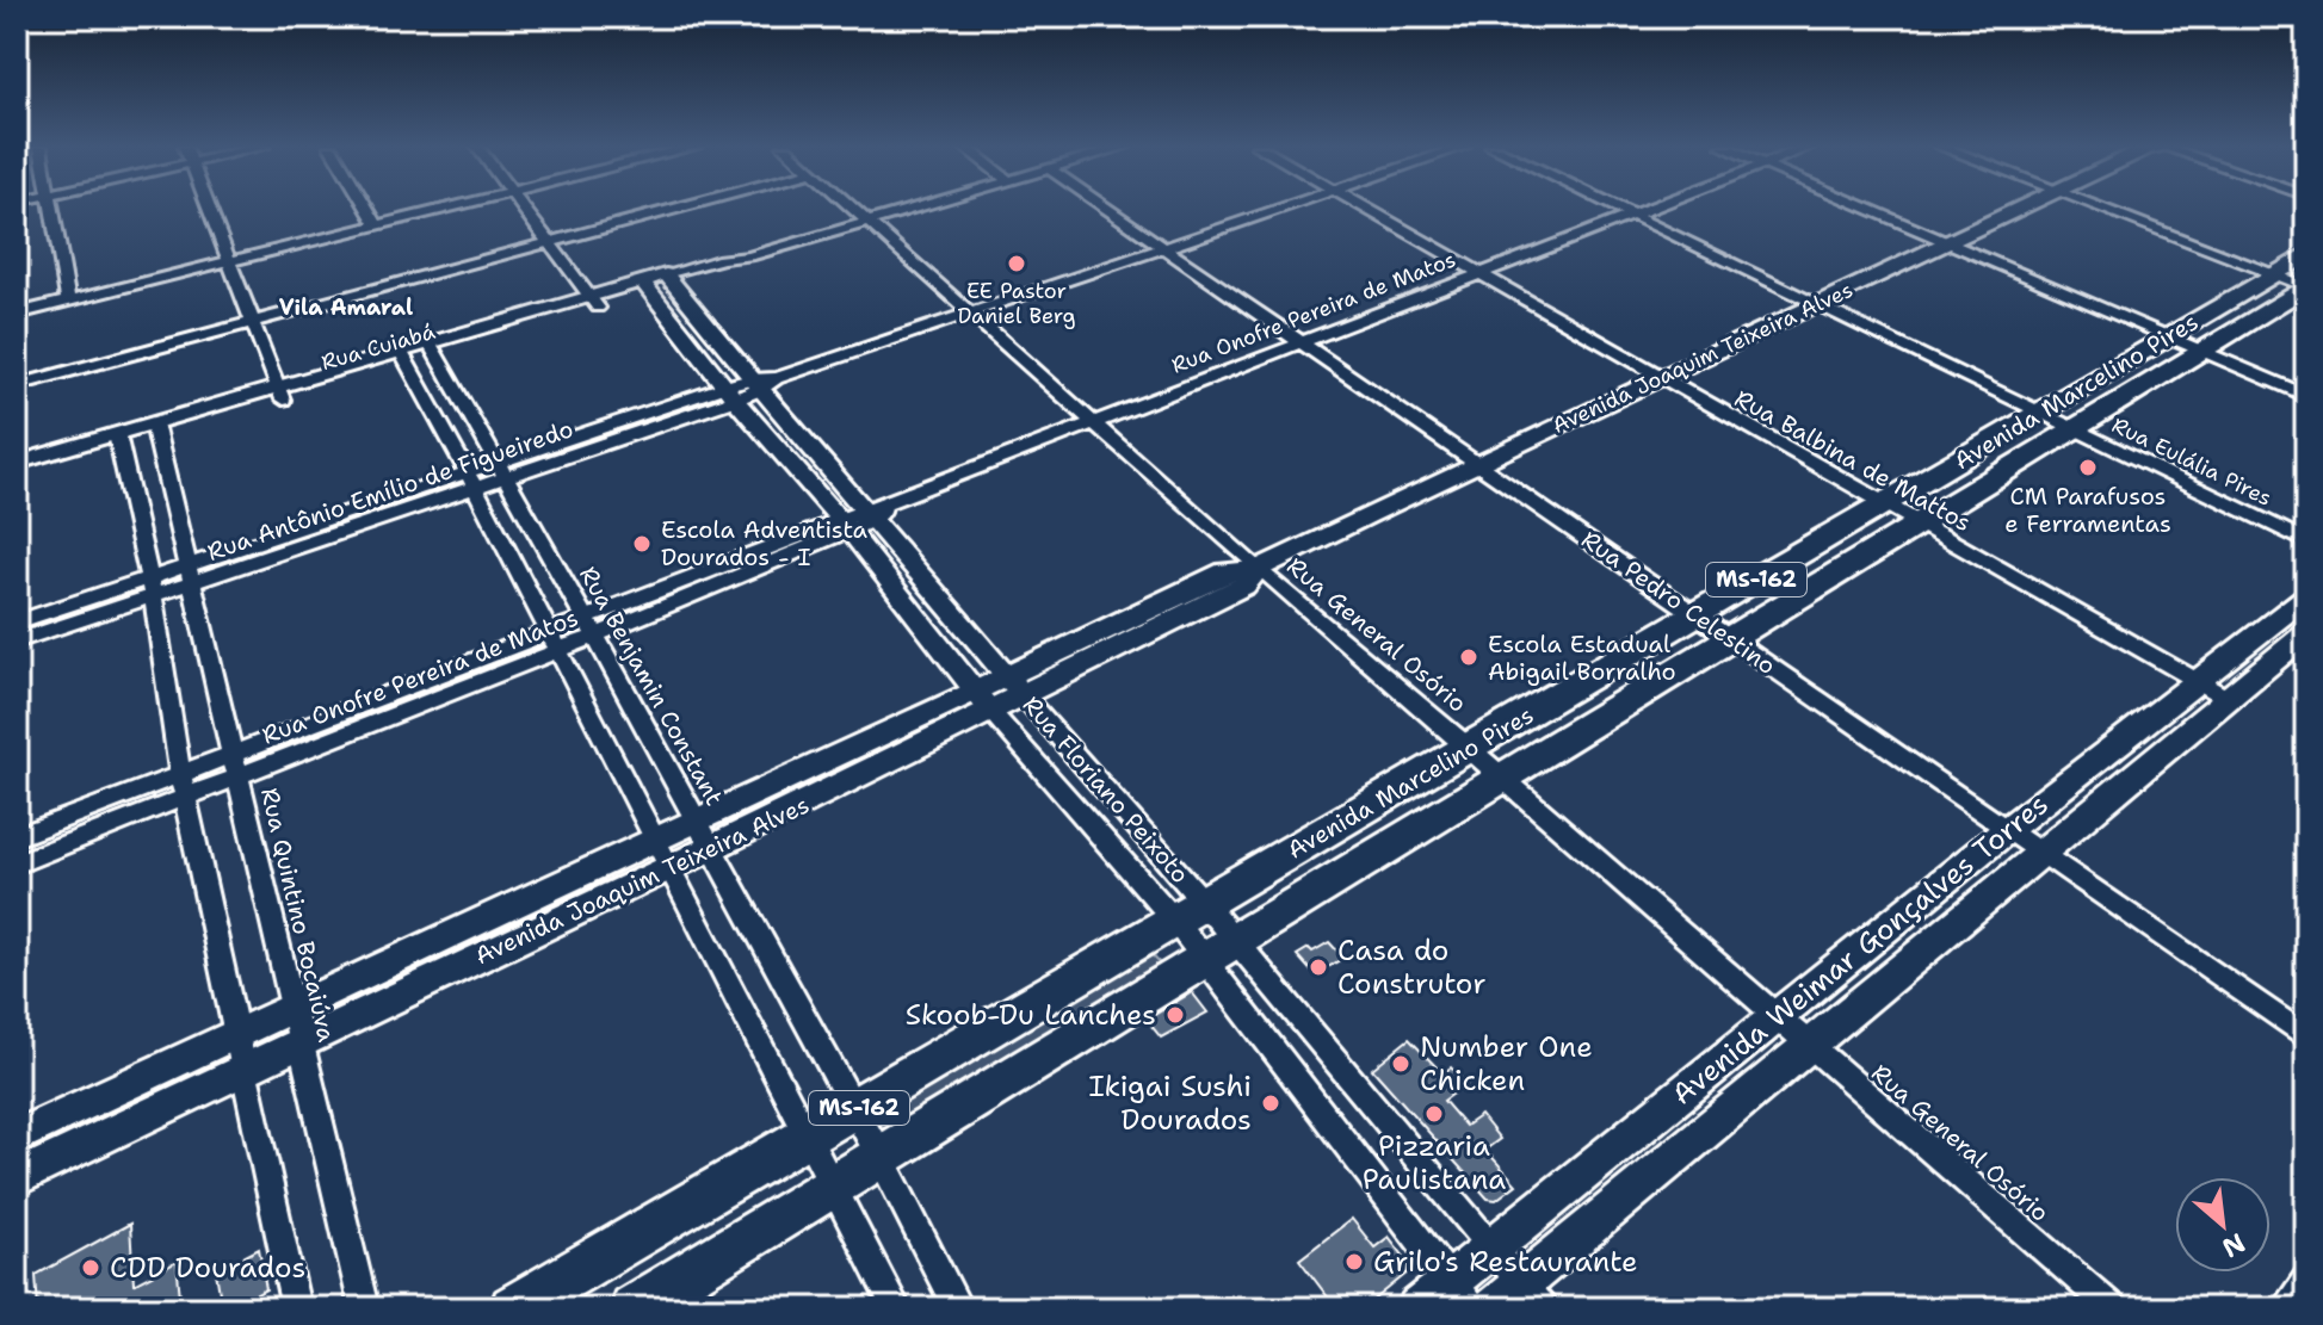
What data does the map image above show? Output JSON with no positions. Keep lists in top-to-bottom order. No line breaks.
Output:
{"streets":{"main road":["Avenida Joaquim Teixeira Alves","Avenida Marcelino Pires","MS-162","Avenida Weimar Gonçalves Torres"],"street":["Rua Onofre Pereira de Matos","Rua Cuiabá","Rua Balbina de Mattos","Rua Eulália Pires","Rua Antônio Emílio de Figueiredo","Rua Pedro Celestino","Rua General Osório","Rua Benjamin Constant","Rua Floriano Peixoto","Rua Quintino Bocaiúva"]},"crossings":[["Rua Onofre Pereira de Matos","Rua Balbina de Mattos"],["Rua Onofre Pereira de Matos","Rua Eulália Pires"],["Rua Onofre Pereira de Matos","Rua Pedro Celestino"],["Rua Onofre Pereira de Matos","Rua General Osório"],["Rua Onofre Pereira de Matos","Rua Benjamin Constant"],["Rua Onofre Pereira de Matos","Rua Floriano Peixoto"],["Rua Onofre Pereira de Matos","Rua Quintino Bocaiúva"],["Rua Cuiabá","Rua General Osório"],["Rua Cuiabá","Rua Benjamin Constant"],["Rua Cuiabá","Rua Floriano Peixoto"],["Rua Cuiabá","Rua Quintino Bocaiúva"],["Avenida Joaquim Teixeira Alves","Rua Balbina de Mattos"],["Avenida Joaquim Teixeira Alves","Rua Eulália Pires"],["Avenida Joaquim Teixeira Alves","Rua Pedro Celestino"],["Avenida Joaquim Teixeira Alves","Rua General Osório"],["Avenida Joaquim Teixeira Alves","Rua Benjamin Constant"],["Avenida Joaquim Teixeira Alves","Rua Floriano Peixoto"],["Avenida Joaquim Teixeira Alves","Rua Quintino Bocaiúva"],["Avenida Marcelino Pires","Rua Balbina de Mattos"],["Avenida Marcelino Pires","Rua Eulália Pires"],["Avenida Marcelino Pires","Rua Pedro Celestino"],["Avenida Marcelino Pires","Rua General Osório"],["Avenida Marcelino Pires","Rua Benjamin Constant"],["Avenida Marcelino Pires","Rua Floriano Peixoto"],["Rua Balbina de Mattos","Avenida Weimar Gonçalves Torres"],["Rua Antônio Emílio de Figueiredo","Rua Pedro Celestino"],["Rua Antônio Emílio de Figueiredo","Rua General Osório"],["Rua Antônio Emílio de Figueiredo","Rua Benjamin Constant"],["Rua Antônio Emílio de Figueiredo","Rua Floriano Peixoto"],["Rua Antônio Emílio de Figueiredo","Rua Quintino Bocaiúva"],["Rua Pedro Celestino","Avenida Weimar Gonçalves Torres"],["Rua General Osório","Avenida Weimar Gonçalves Torres"],["Rua Floriano Peixoto","Avenida Weimar Gonçalves Torres"]],"districts":["Vila Amaral"],"places":["EE Pastor Daniel Berg","CM Parafusos e Ferramentas","Escola Adventista Dourados - I","Escola Estadual Abigail Borralho","Casa do Construtor","Skoob-Du Lanches","Number One Chicken","Ikigai Sushi Dourados","Pizzaria Paulistana","Grilo's Restaurante","CDD Dourados"],"north":"bottom right"}
